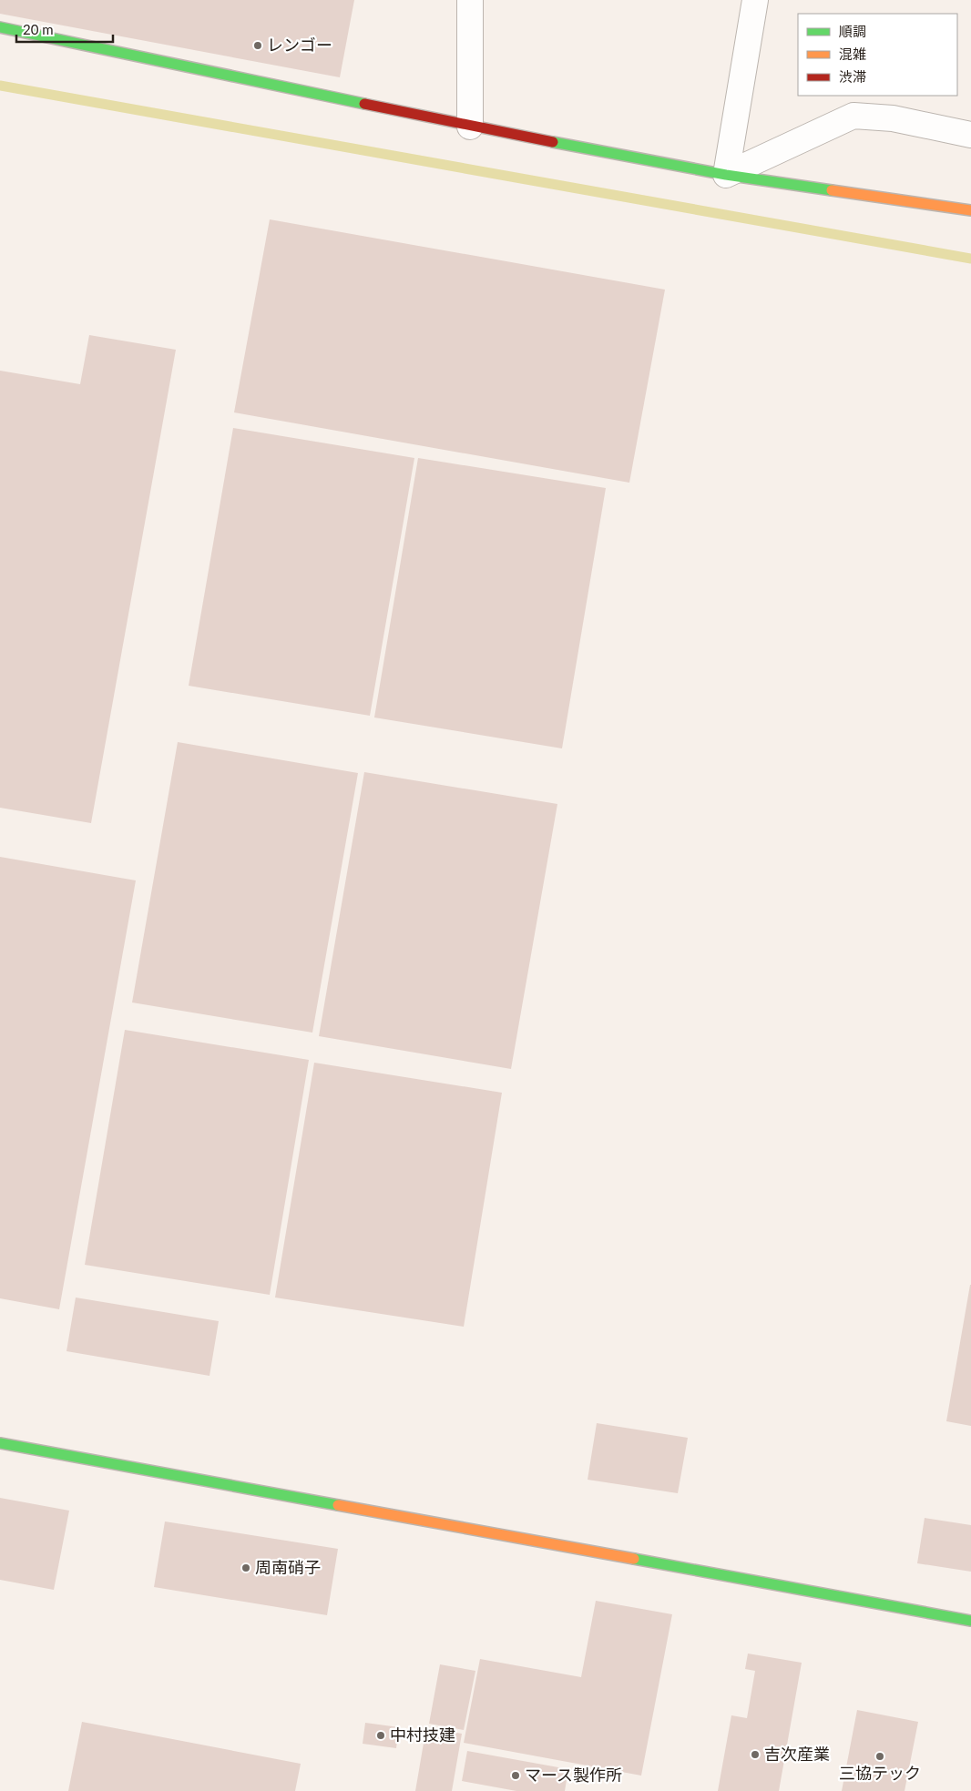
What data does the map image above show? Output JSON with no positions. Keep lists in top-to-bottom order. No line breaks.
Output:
{"places":["レンゴー","周南硝子","中村技建","吉次産業","三協テック","マース製作所"],"legend":["順調","混雑","渋滞"],"scale_bar":"20 m"}
